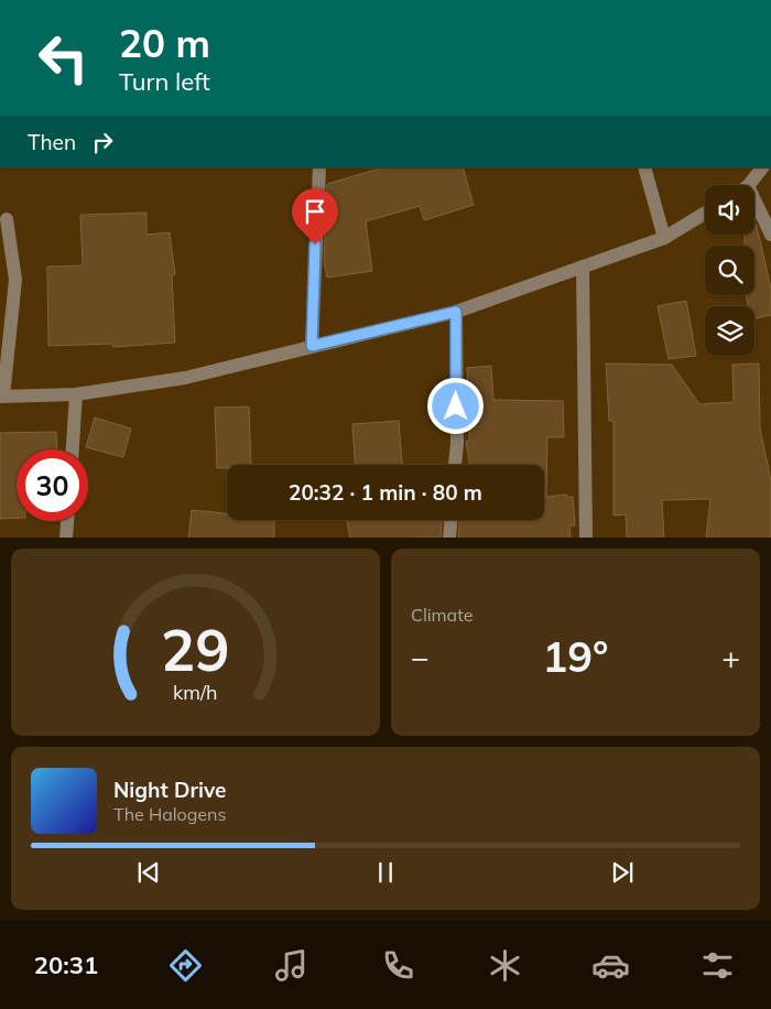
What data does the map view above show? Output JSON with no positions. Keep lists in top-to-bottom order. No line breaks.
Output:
{"page":{"turn":["20 m","Turn left"],"then":"Then","limit":"30","trip":"20:32 · 1 min · 80 m","tile":"Climate","heat":["−","19°","+"],"song":["Night Drive","The Halogens"],"tabs":"20:31","gauge":["29","km/h"]}}
